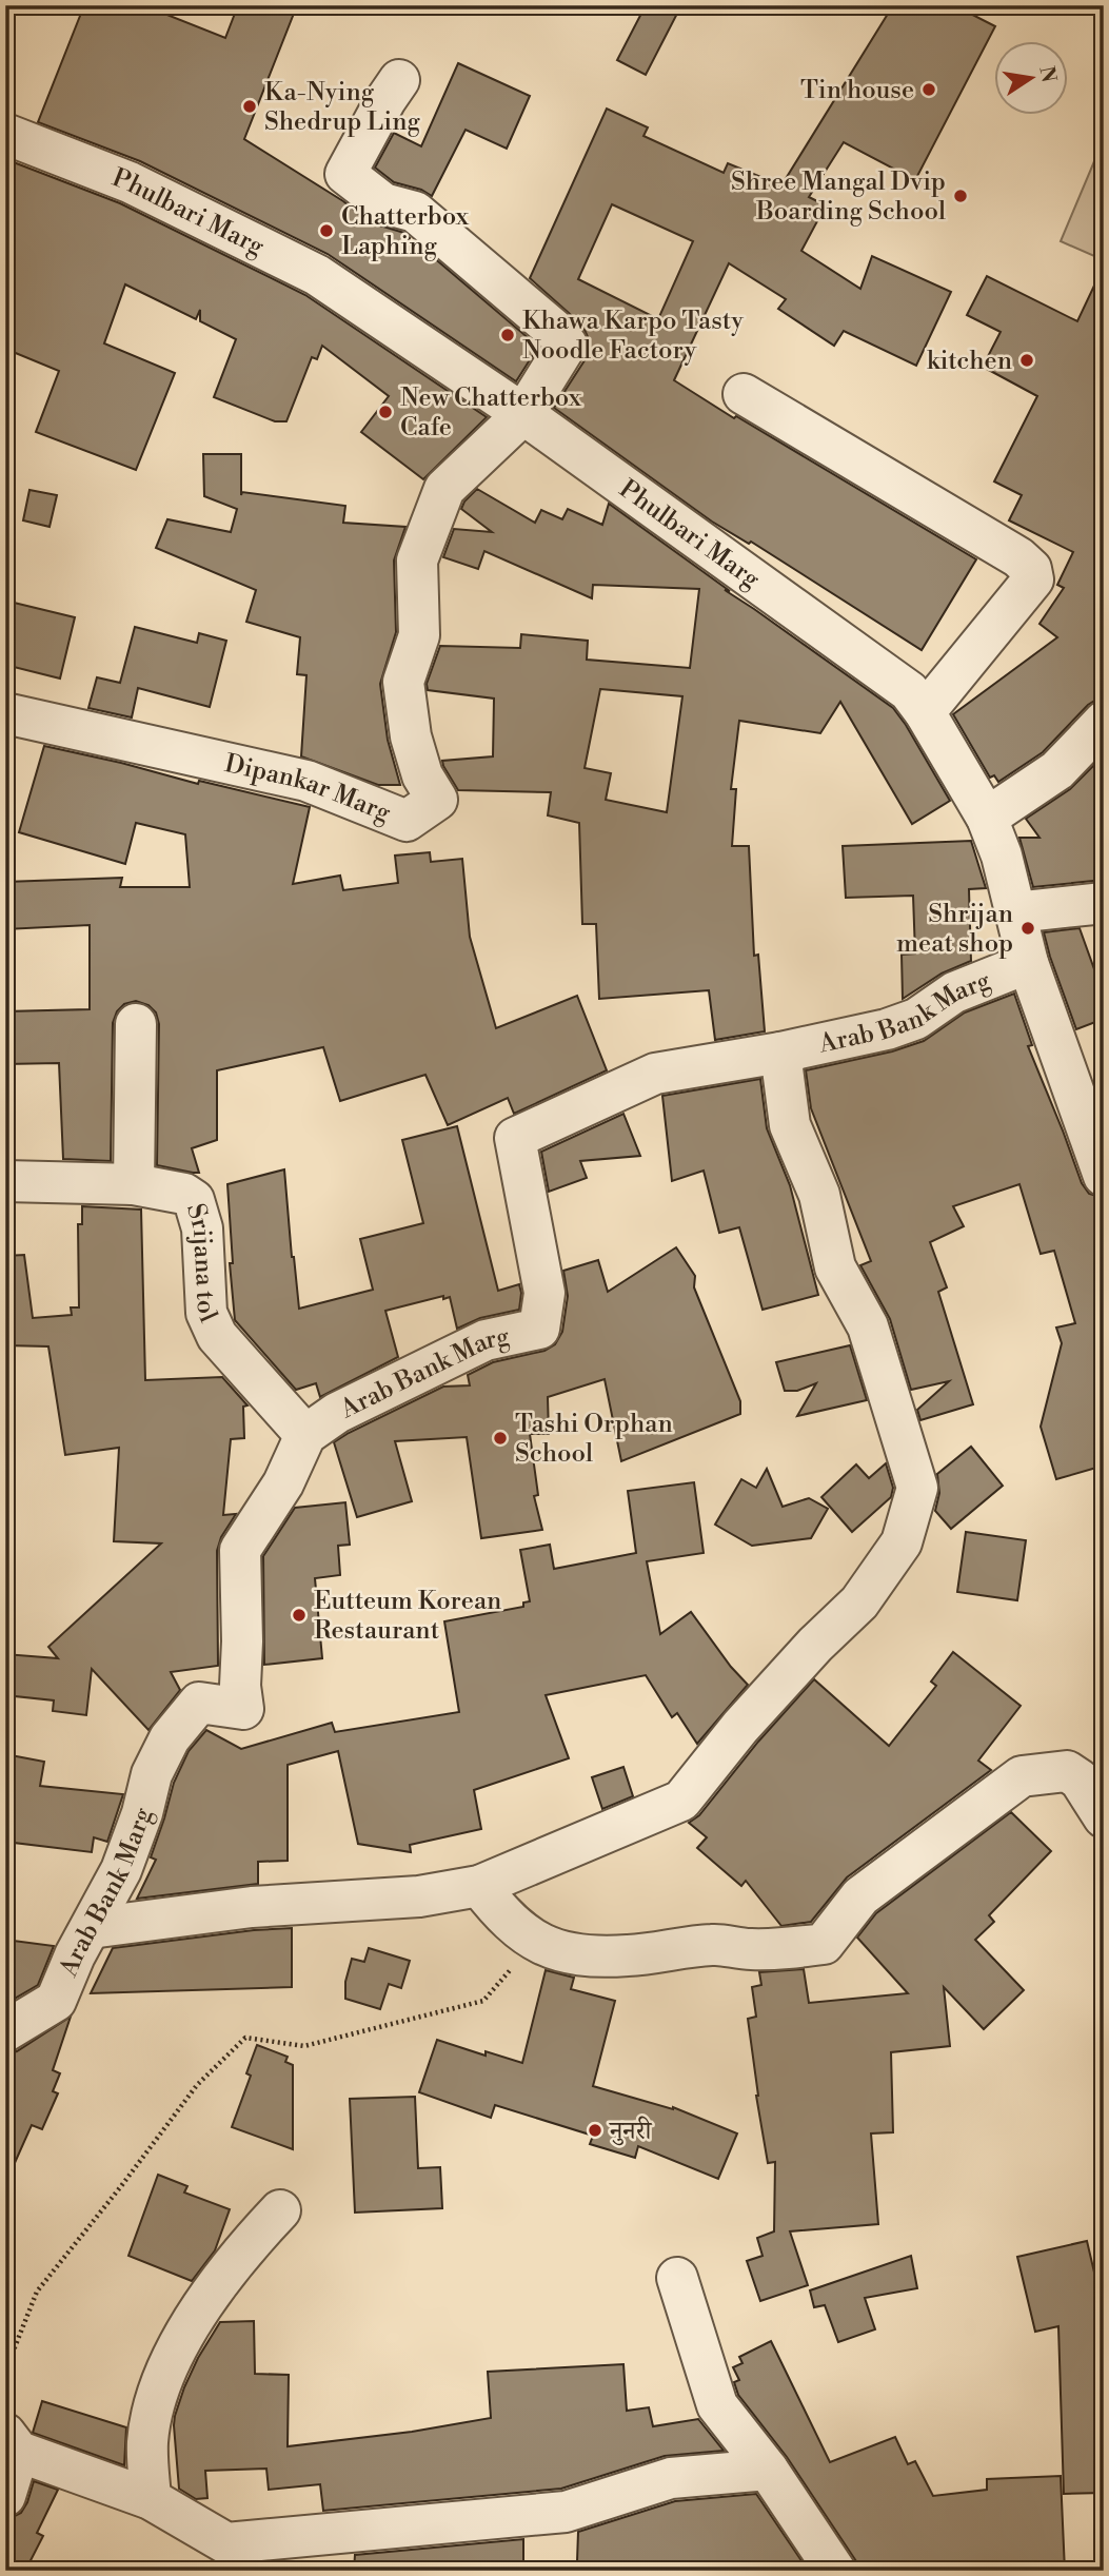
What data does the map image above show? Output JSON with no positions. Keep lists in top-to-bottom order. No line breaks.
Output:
{"streets":{"street":["Phulbari Marg","Dipankar Marg","Arab Bank Marg","Srijana tol"]},"crossings":[["Phulbari Marg","Dipankar Marg"],["Phulbari Marg","Arab Bank Marg"],["Arab Bank Marg","Srijana tol"]],"places":["Tin house","Ka-Nying Shedrup Ling","Shree Mangal Dvip Boarding School","Chatterbox Laphing","Khawa Karpo Tasty Noodle Factory","kitchen","New Chatterbox Cafe","Shrijan meat shop","Tashi Orphan School","Eutteum Korean Restaurant","नुनरी"],"north":"right"}
